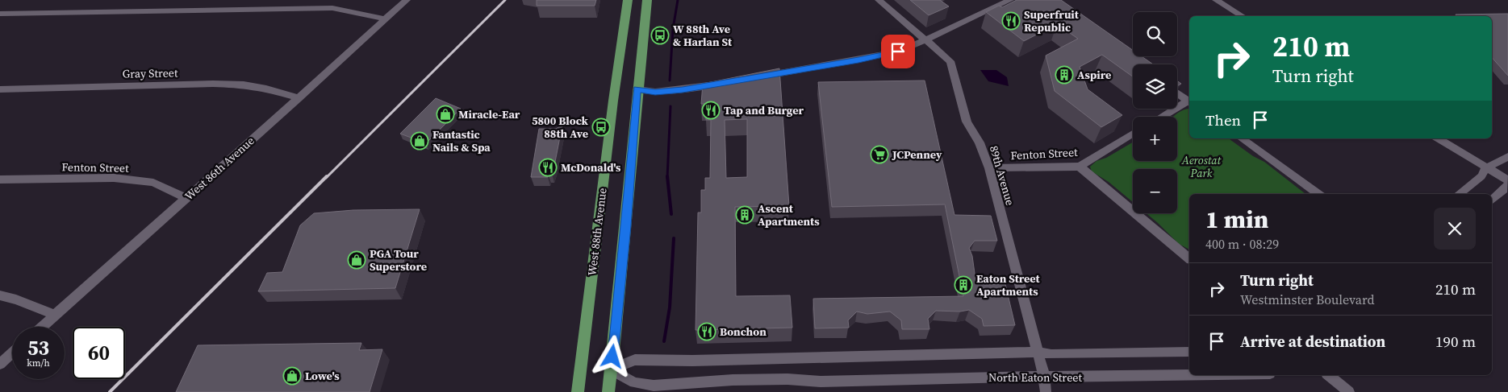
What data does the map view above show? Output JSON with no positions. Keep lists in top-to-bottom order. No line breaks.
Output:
{"streets":{"main road":["West 88th Avenue"],"street":["Gray Street","Fenton Street","West 86th Avenue","89th Avenue","North Eaton Street"]},"crossings":[["Gray Street","West 86th Avenue"],["Fenton Street","West 86th Avenue"],["Fenton Street","89th Avenue"],["89th Avenue","North Eaton Street"]],"parks":["Aerostat Park"],"places":{"restaurant":["Superfruit Republic","Tap and Burger","McDonald's","Bonchon"],"bus stop":["W 88th Ave & Harlan St","5800 Block 88th Ave"],"building":["Aspire","Ascent Apartments","Eaton Street Apartments"],"shop":["Miracle-Ear","Fantastic Nails & Spa","PGA Tour Superstore","Lowe's"],"supermarket":["JCPenney"]},"page":{"map_buttons":["+","−"],"turn":["210 m","Turn right"],"then":"Then","heading":["1 min","400 m · 08:29"],"list":[{"name":"Turn right","note":"Westminster Boulevard","value":"210 m"},{"name":"Arrive at destination","value":"190 m"}],"speed":"53 km/h","limit":"60"}}
